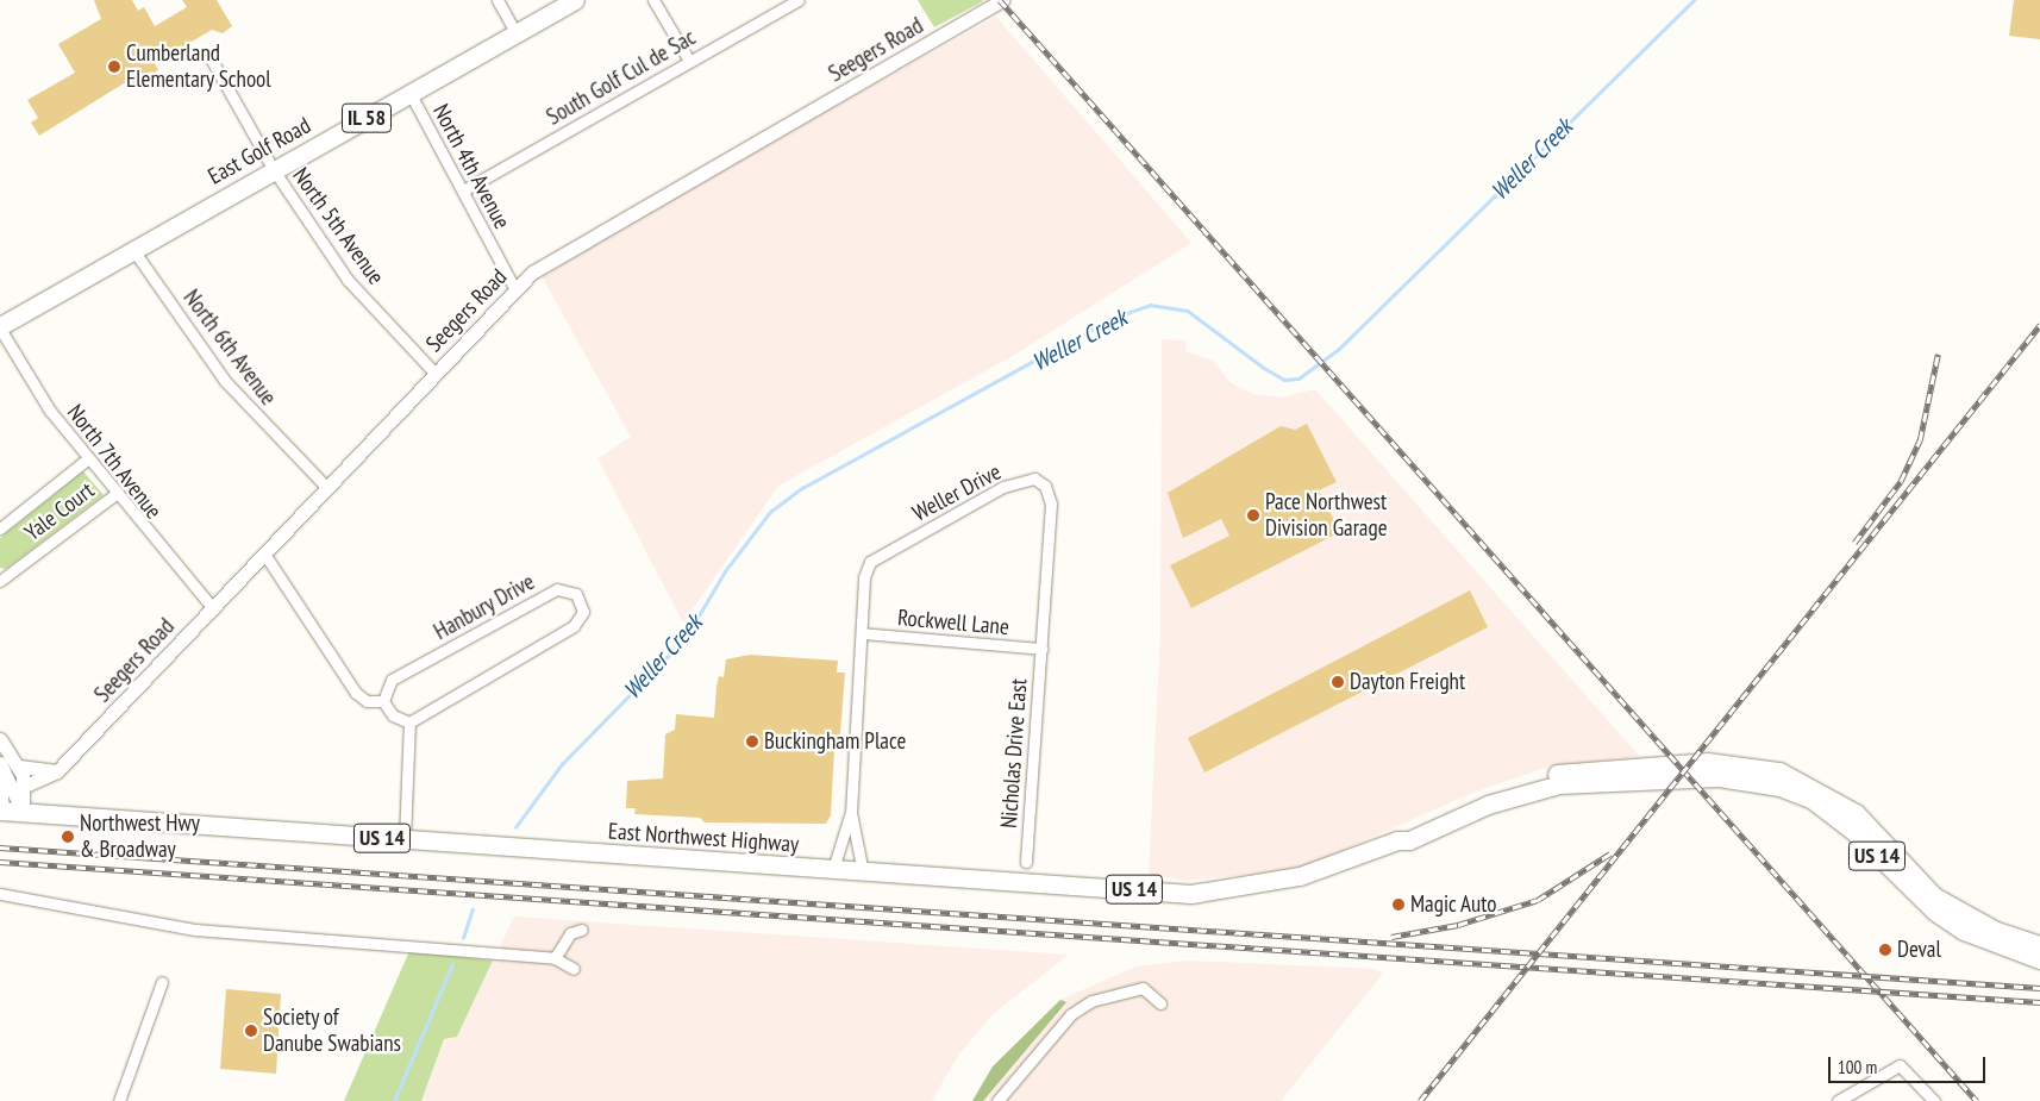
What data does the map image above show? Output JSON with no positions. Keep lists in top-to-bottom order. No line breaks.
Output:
{"streets":{"main road":["IL 58","East Golf Road","US 14","East Northwest Highway"],"street":["Seegers Road","South Golf Cul de Sac","North 4th Avenue","North 5th Avenue","North 6th Avenue","North 7th Avenue","Weller Drive","Yale Court","Hanbury Drive","Rockwell Lane","Nicholas Drive East"]},"crossings":[["Seegers Road","North 4th Avenue"],["Seegers Road","North 5th Avenue"],["Seegers Road","North 6th Avenue"],["Seegers Road","North 7th Avenue"],["South Golf Cul de Sac","North 4th Avenue"],["East Golf Road","North 4th Avenue"],["East Golf Road","North 5th Avenue"],["East Golf Road","North 6th Avenue"],["East Golf Road","North 7th Avenue"],["North 7th Avenue","Yale Court"],["Weller Drive","Rockwell Lane"],["Weller Drive","Nicholas Drive East"],["Rockwell Lane","Nicholas Drive East"]],"water":["Weller Creek"],"places":["Cumberland Elementary School","Pace Northwest Division Garage","Dayton Freight","Buckingham Place","Northwest Hwy & Broadway","Magic Auto","Deval","Society of Danube Swabians"],"scale_bar":"100 m"}
